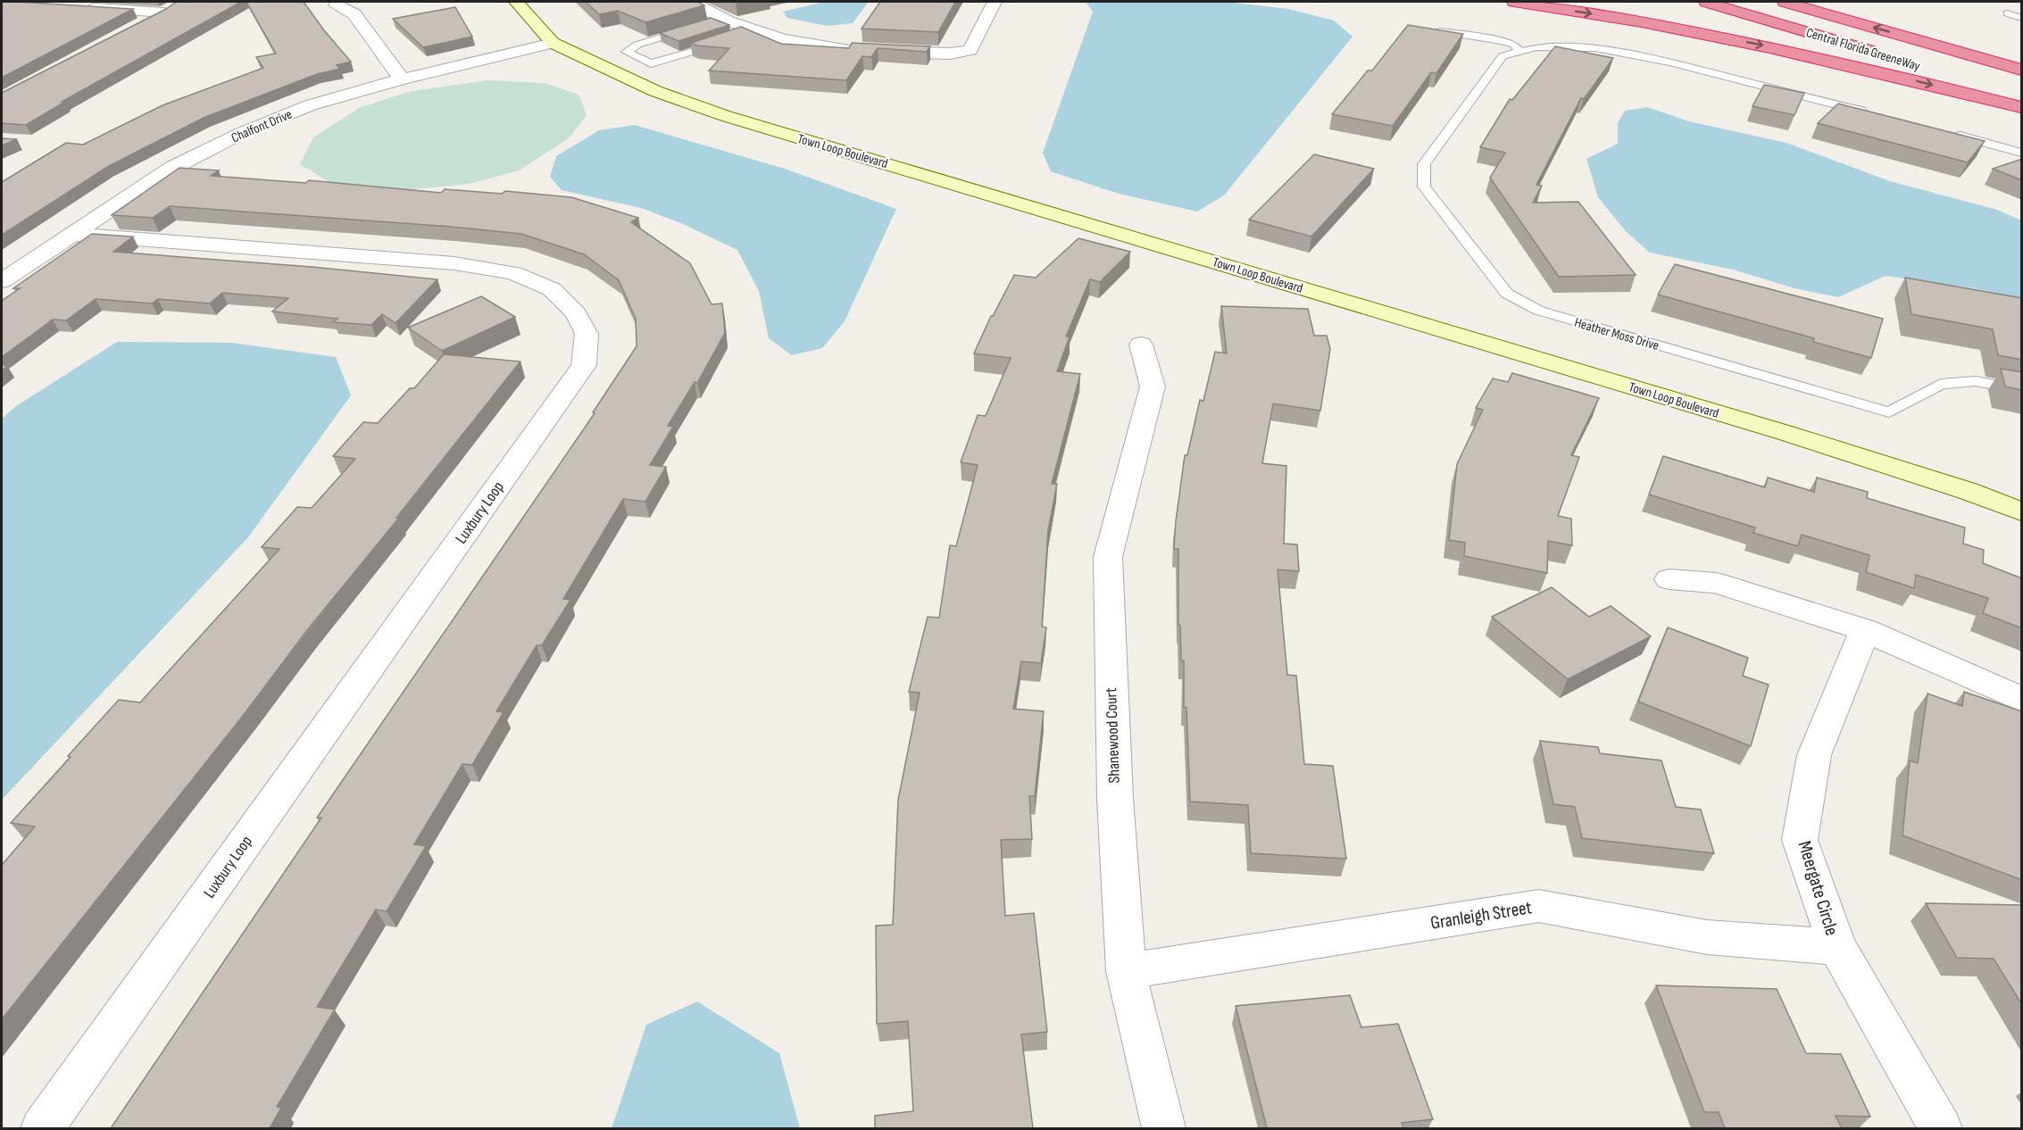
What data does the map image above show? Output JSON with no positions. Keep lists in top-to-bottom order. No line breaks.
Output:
{"streets":{"highway":["Central Florida GreeneWay"],"street":["Chalfont Drive","Town Loop Boulevard","Luxbury Loop","Shanewood Court","Meergate Circle","Granleigh Street"],"lane":["Heather Moss Drive"]},"crossings":[["Chalfont Drive","Town Loop Boulevard"],["Chalfont Drive","Luxbury Loop"],["Shanewood Court","Granleigh Street"],["Meergate Circle","Granleigh Street"]]}
